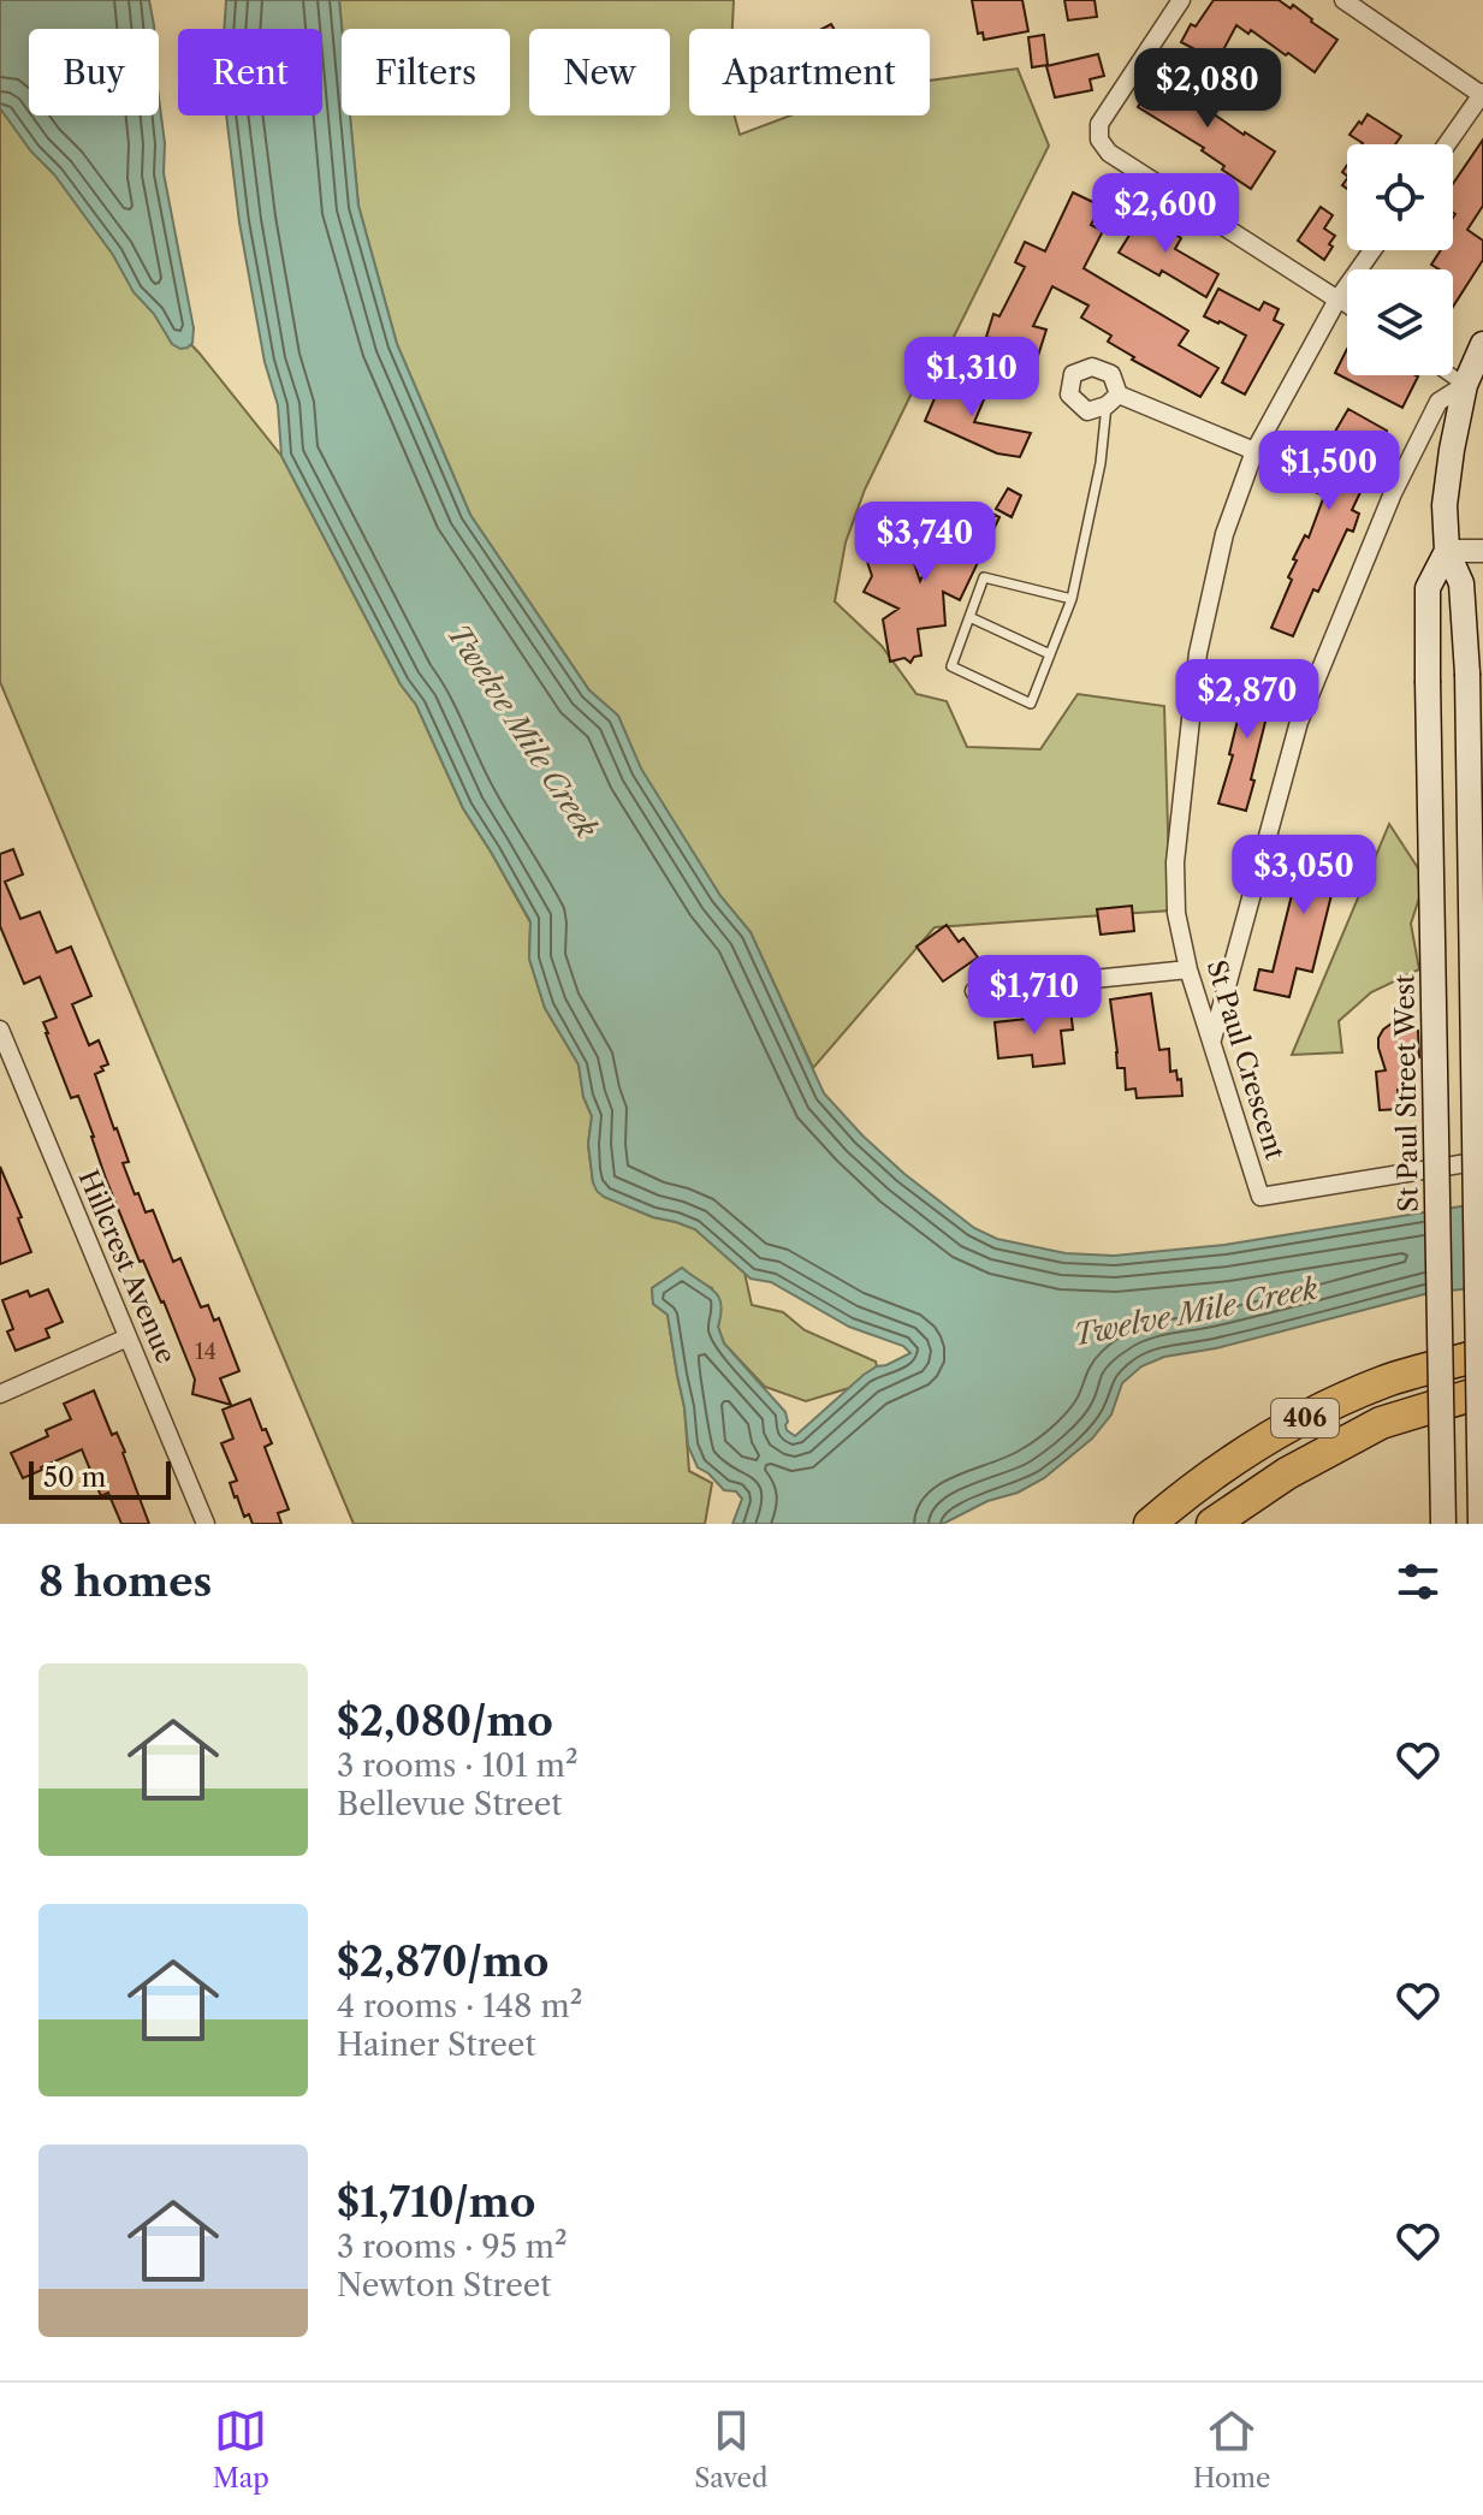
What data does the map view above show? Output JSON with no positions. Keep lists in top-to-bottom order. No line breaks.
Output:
{"streets":{"highway":["406"],"main road":["St Paul Street West"],"street":["St Paul Crescent","Hillcrest Avenue"]},"water":["Twelve Mile Creek"],"house_numbers":["14"],"scale_bar":"50 m","page":{"chip":["Buy","Rent","Filters","New","Apartment"],"price":["$2,080","$2,600","$1,310","$1,500","$3,740","$2,870","$3,050","$1,710"],"scale":"50 m","heading":"8 homes","list":[{"name":"$2,080/mo","note":"3 rooms · 101 m² · Bellevue Street"},{"name":"$2,870/mo","note":"4 rooms · 148 m² · Hainer Street"},{"name":"$1,710/mo","note":"3 rooms · 95 m² · Newton Street"}],"tabs":["Map","Saved","Home"]}}
